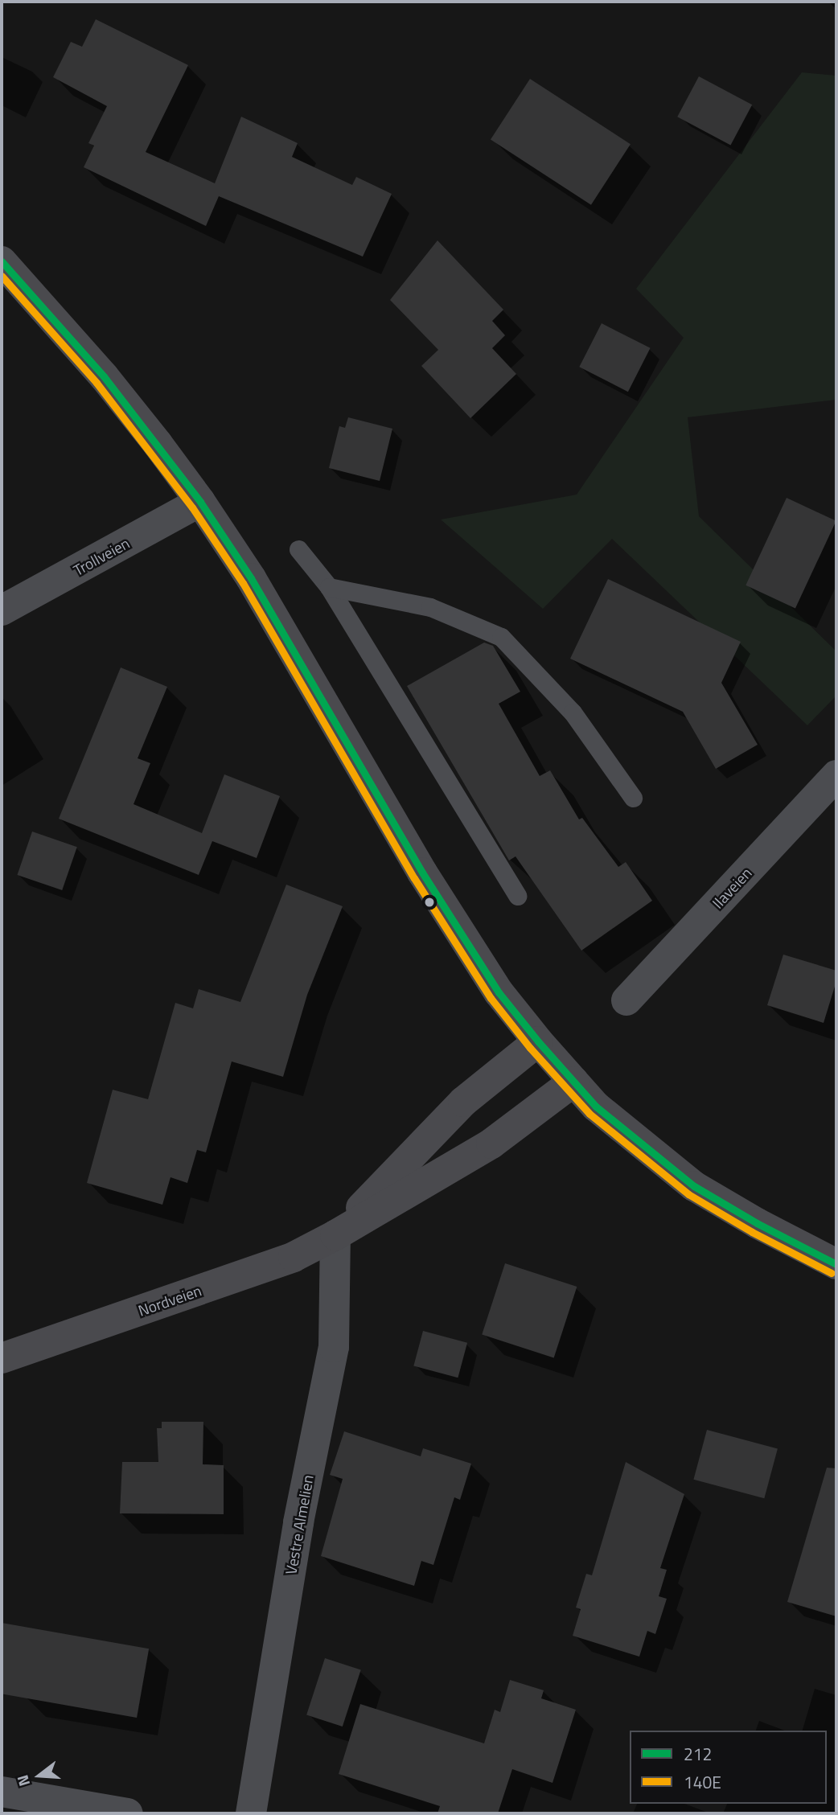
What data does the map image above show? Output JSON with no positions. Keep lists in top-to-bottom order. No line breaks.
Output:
{"streets":{"main road":["Nordveien"],"street":["Trollveien","Ilaveien","Vestre Almelien"]},"crossings":[["Nordveien","Vestre Almelien"]],"lines":["transit line 212","transit line 140E"],"legend":["212","140E"],"north":"left"}
